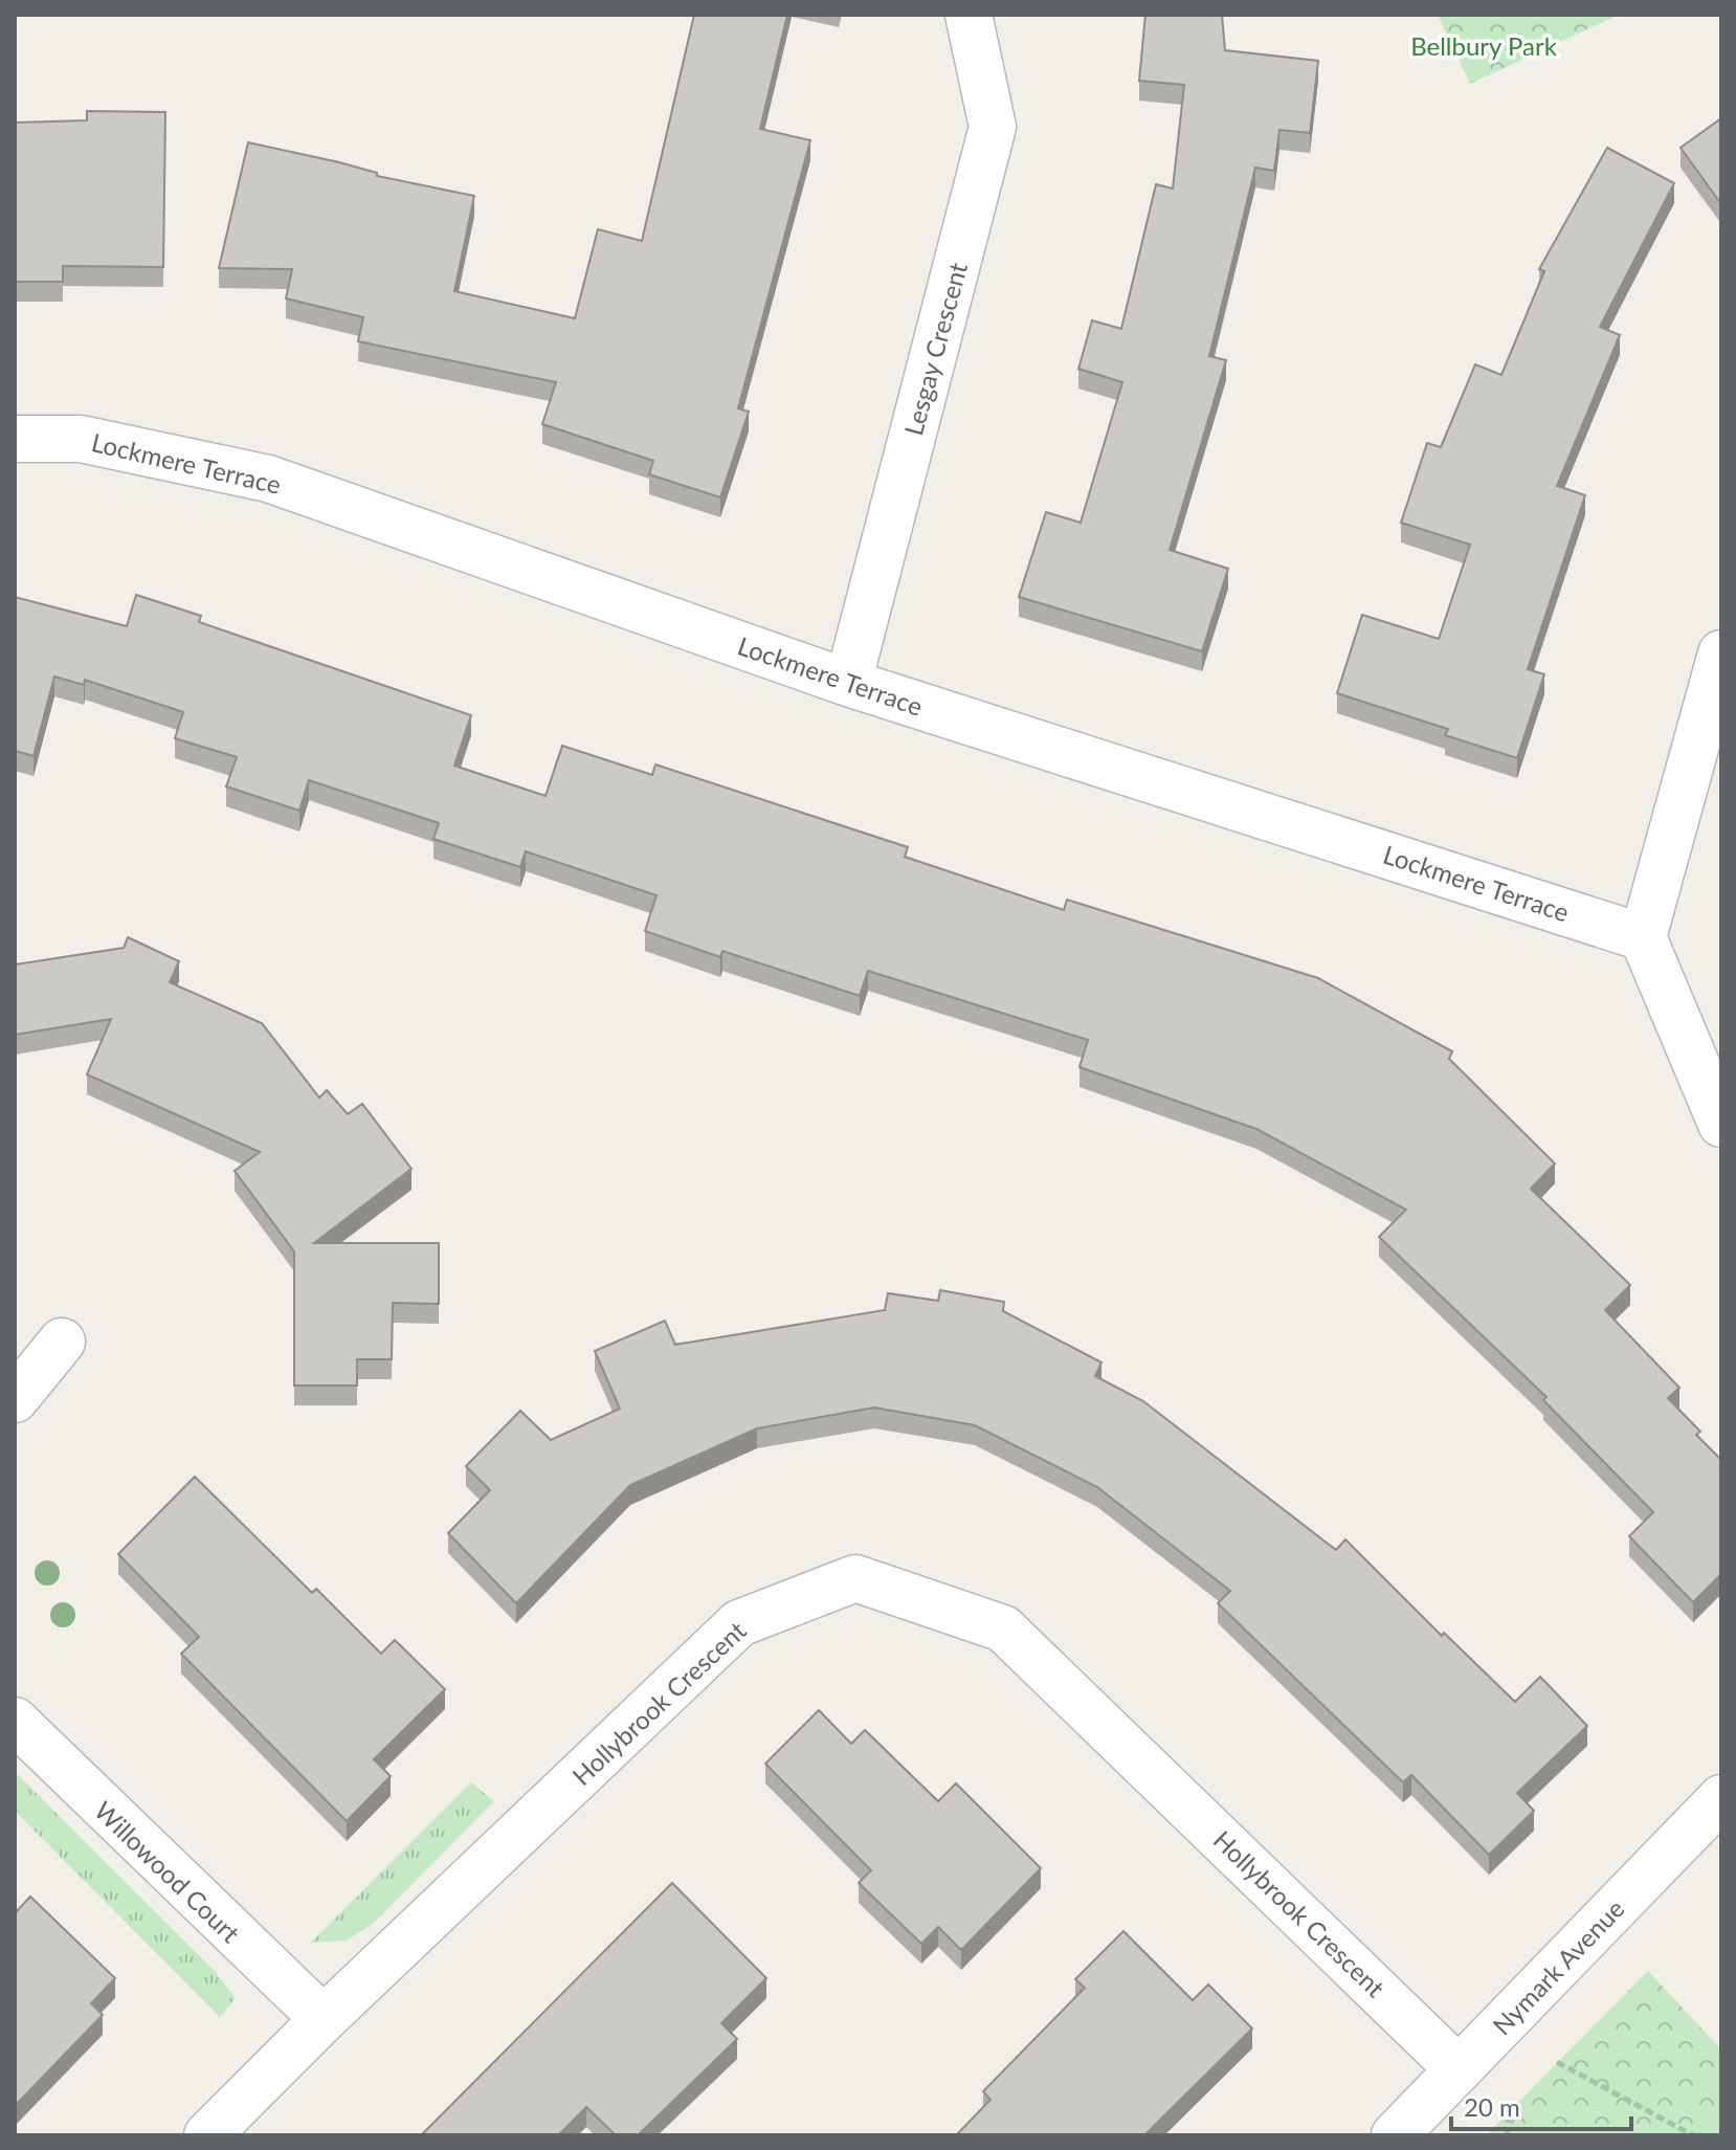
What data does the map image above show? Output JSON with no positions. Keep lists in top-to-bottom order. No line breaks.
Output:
{"streets":{"street":["Lesgay Crescent","Lockmere Terrace","Hollybrook Crescent","Willowood Court","Nymark Avenue"]},"crossings":[["Lesgay Crescent","Lockmere Terrace"],["Hollybrook Crescent","Willowood Court"],["Hollybrook Crescent","Nymark Avenue"]],"parks":["Bellbury Park"],"scale_bar":"20 m"}
